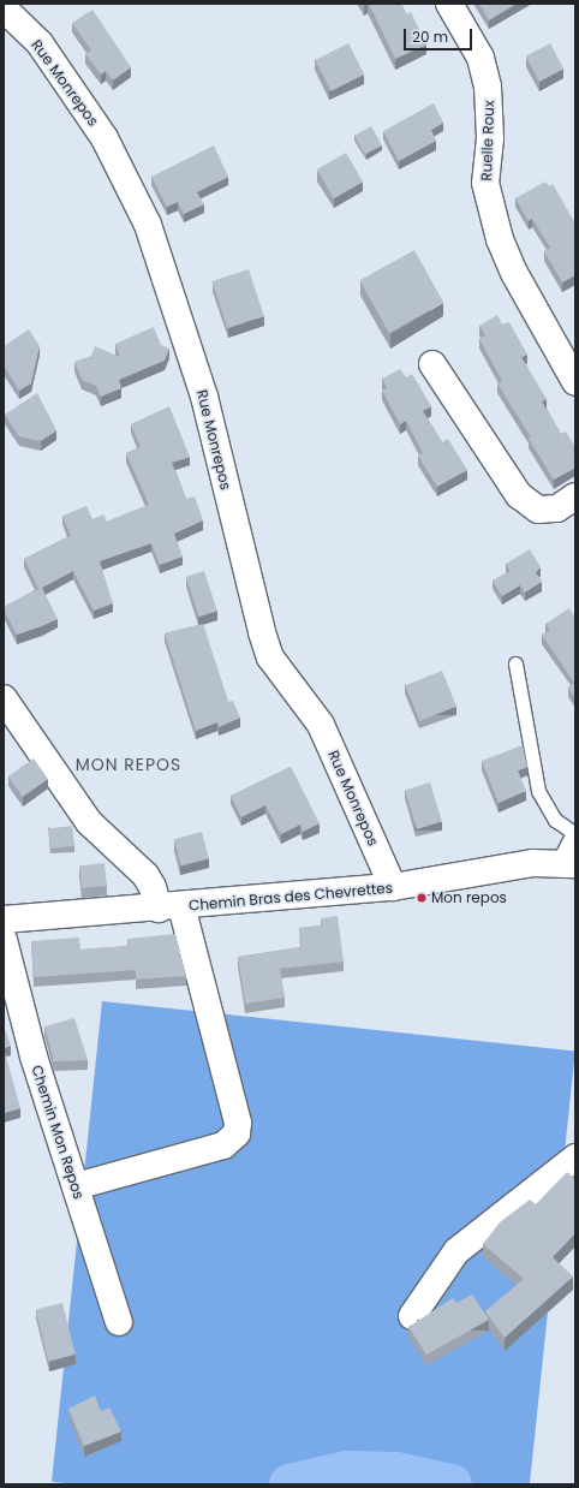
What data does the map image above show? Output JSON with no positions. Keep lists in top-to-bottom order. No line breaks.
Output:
{"streets":{"street":["Rue Monrepos","Ruelle Roux","Chemin Bras des Chevrettes","Chemin Mon Repos"]},"crossings":[["Rue Monrepos","Chemin Bras des Chevrettes"]],"districts":["MON REPOS"],"places":["Mon repos"],"scale_bar":"20 m"}
